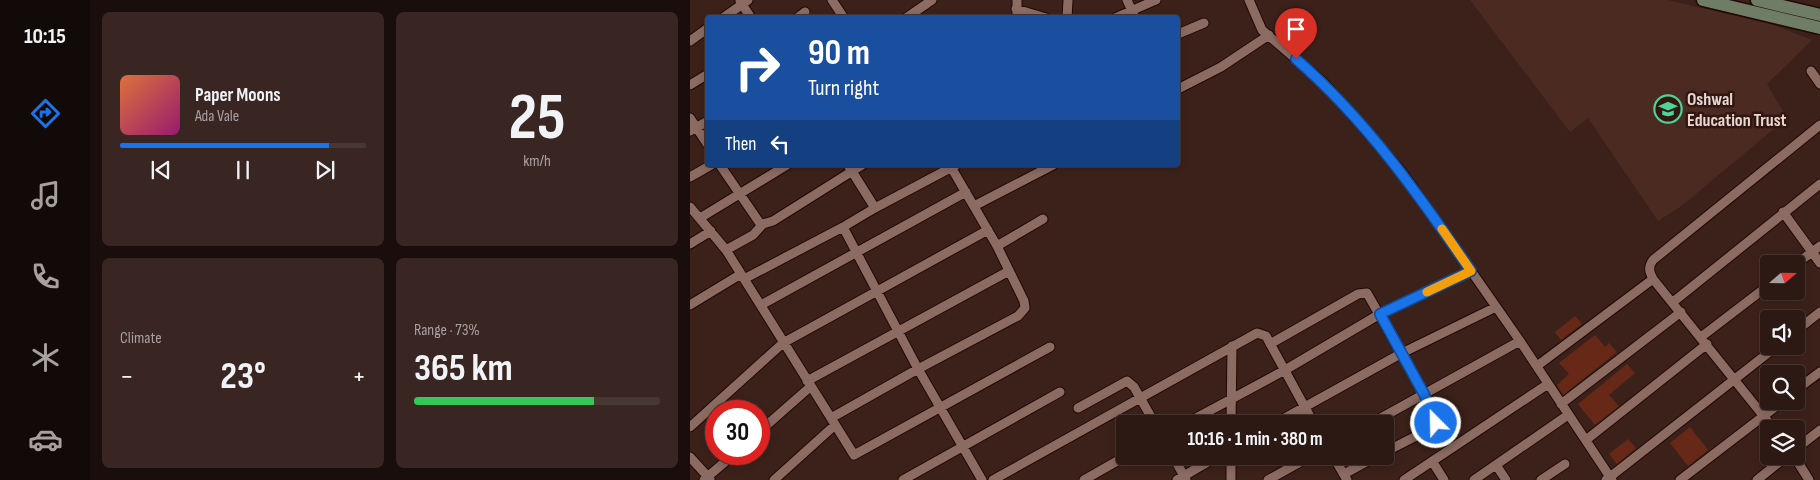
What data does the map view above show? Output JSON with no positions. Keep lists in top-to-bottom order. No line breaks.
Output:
{"places":{"school or university":["Oshwal Education Trust"]},"north":"right","page":{"tabs":"10:15","tile":[["25","km/h"],"Climate",["Range · 73%","365 km"]],"turn":["90 m","Turn right"],"song":["Paper Moons","Ada Vale"],"then":"Then","heat":["−","23°","+"],"limit":"30","trip":"10:16 · 1 min · 380 m"}}
